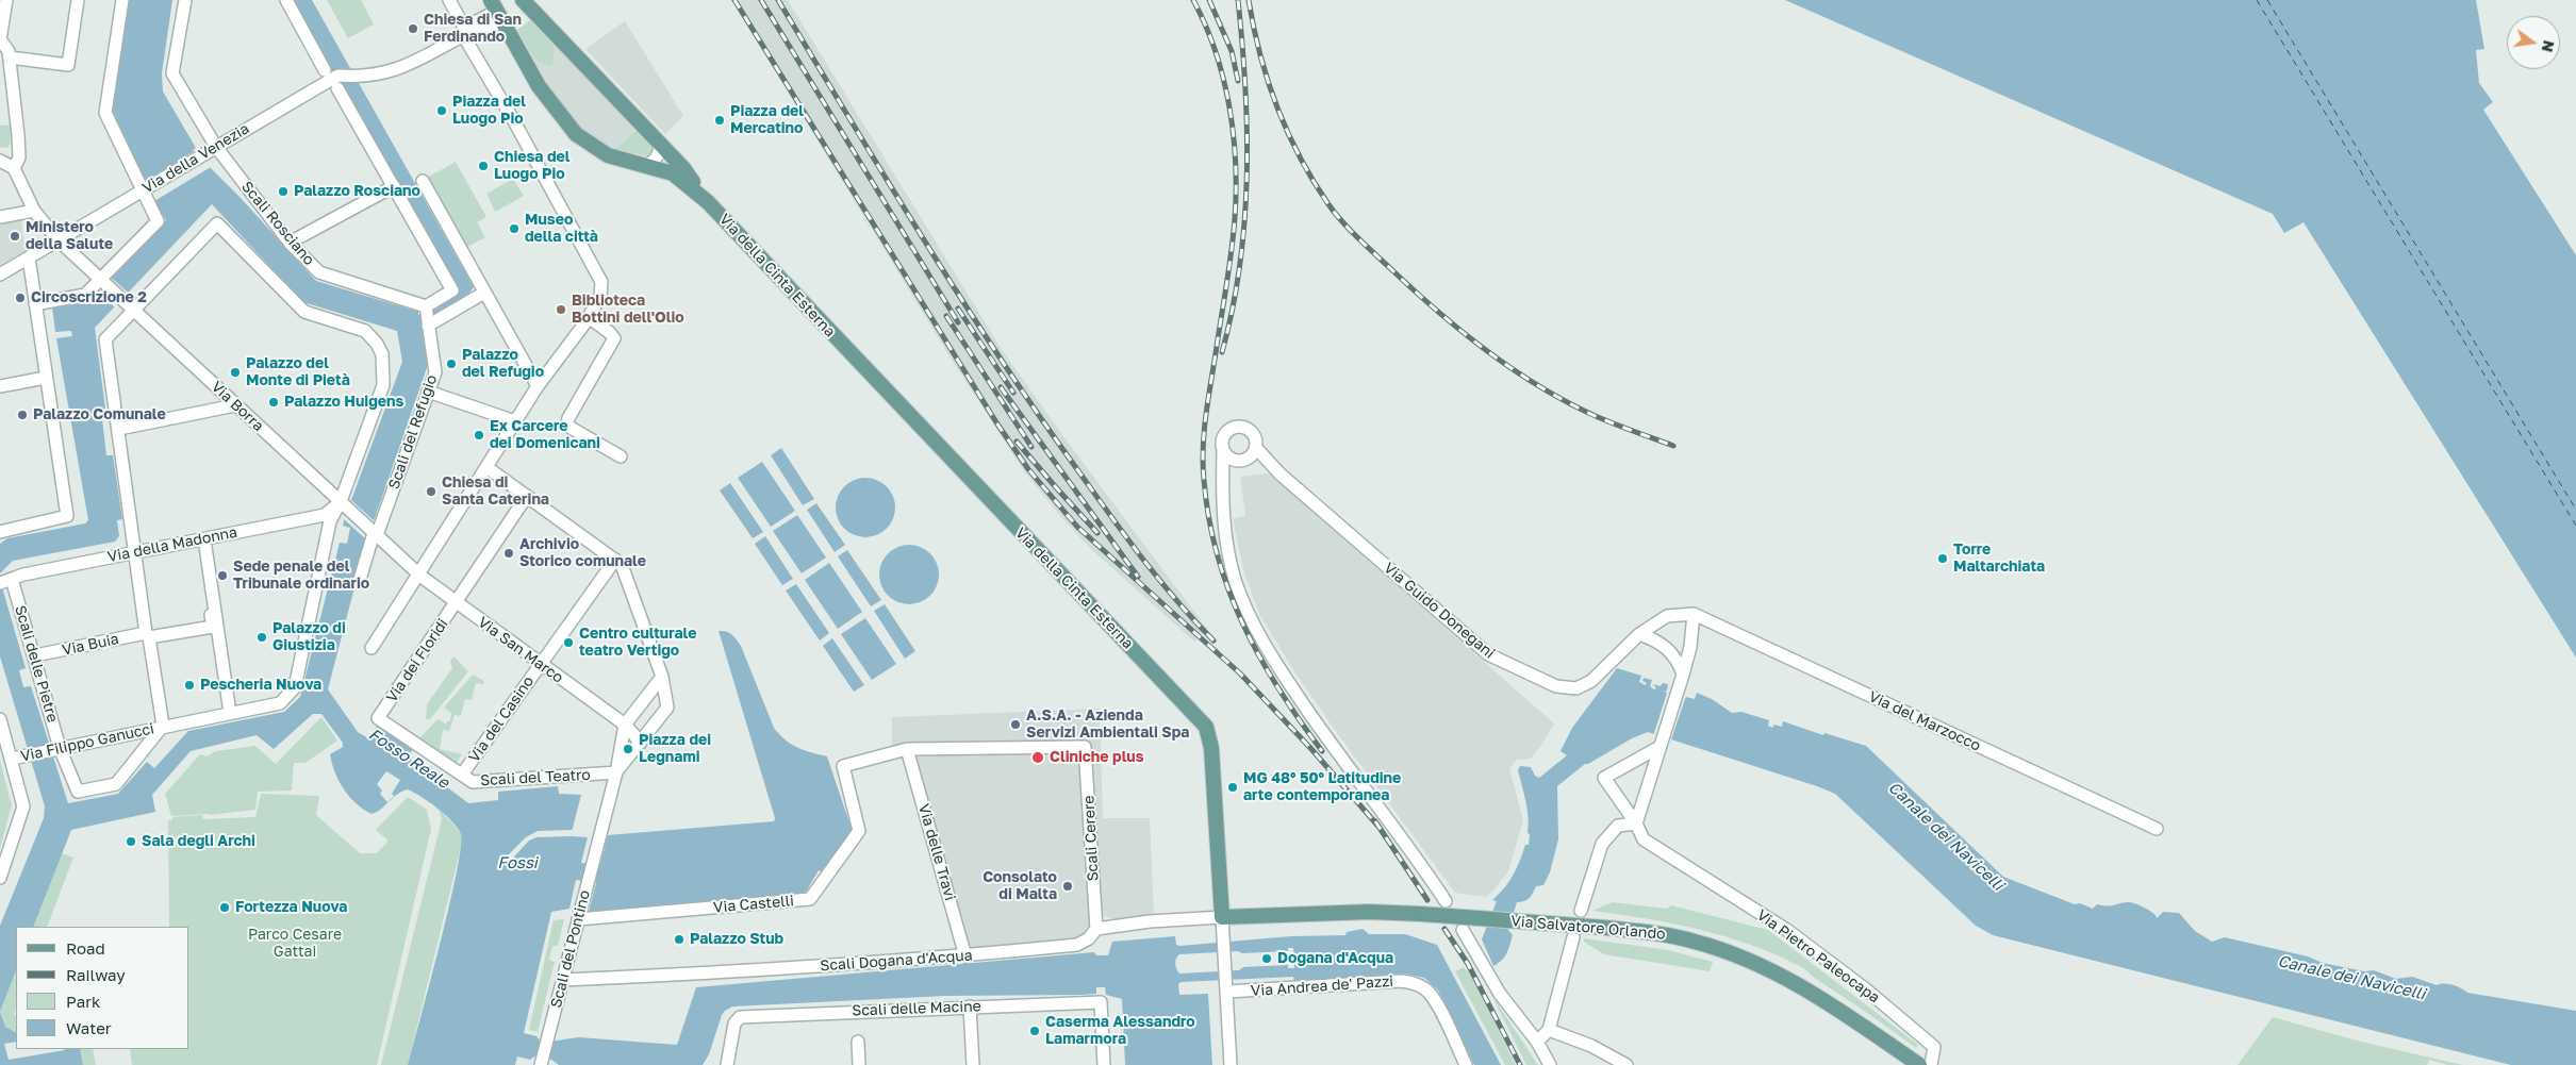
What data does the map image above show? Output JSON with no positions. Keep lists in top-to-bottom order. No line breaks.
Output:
{"streets":{"main road":["Via della Cinta Esterna","Via Salvatore Orlando"],"street":["Via della Venezia","Scali Rosciano","Via Borra","Scali del Refugio","Via della Madonna","Via Guido Donegani","Via Buia","Via San Marco","Via dei Floridi","Scali delle Pietre","Via del Casino","Via del Marzocco","Via Filippo Ganucci","Scali del Teatro","Scali Cerere","Via delle Travi","Via Castelli","Scali del Pontino","Via Pietro Paleocapa","Scali Dogana d'Acqua","Via Andrea de' Pazzi","Scali delle Macine"]},"crossings":[["Via della Venezia","Scali Rosciano"],["Via della Venezia","Via Borra"],["Via della Cinta Esterna","Via Salvatore Orlando"],["Via della Cinta Esterna","Via Andrea de' Pazzi"],["Via Borra","Scali del Refugio"],["Via Borra","Via della Madonna"],["Via Borra","Via San Marco"],["Via Borra","Via Filippo Ganucci"],["Via della Madonna","Scali delle Pietre"],["Via della Madonna","Via Filippo Ganucci"],["Via Guido Donegani","Via del Marzocco"],["Via Buia","Scali delle Pietre"],["Via San Marco","Via dei Floridi"],["Via San Marco","Via del Casino"],["Via dei Floridi","Scali del Teatro"],["Scali delle Pietre","Via Filippo Ganucci"],["Via del Casino","Scali del Teatro"],["Scali del Teatro","Scali del Pontino"],["Scali Cerere","Via delle Travi"],["Scali Cerere","Via Castelli"],["Scali Cerere","Scali Dogana d'Acqua"],["Via delle Travi","Via Castelli"],["Via delle Travi","Scali Dogana d'Acqua"],["Via Castelli","Scali del Pontino"],["Scali del Pontino","Scali Dogana d'Acqua"]],"water":["Fosso Reale","Canale dei Navicelli","Fossi"],"parks":["Parco Cesare Gattai"],"places":["Chiesa di San Ferdinando","Piazza del Luogo Pio","Piazza del Mercatino","Chiesa del Luogo Pio","Palazzo Rosciano","Museo della città","Ministero della Salute","Circoscrizione 2","Biblioteca Bottini dell'Olio","Palazzo del Refugio","Palazzo del Monte di Pietà","Palazzo Huigens","Palazzo Comunale","Ex Carcere dei Domenicani","Chiesa di Santa Caterina","Archivio Storico comunale","Torre Maltarchiata","Sede penale del Tribunale ordinario","Palazzo di Giustizia","Centro culturale teatro Vertigo","Pescheria Nuova","A.S.A. - Azienda Servizi Ambientali Spa","Piazza dei Legnami","Cliniche plus","MG 48° 50° Latitudine arte contemporanea","Sala degli Archi","Consolato di Malta","Fortezza Nuova","Palazzo Stub","Dogana d'Acqua","Caserma Alessandro Lamarmora"],"legend":["Road","Railway","Park","Water"],"north":"right"}
